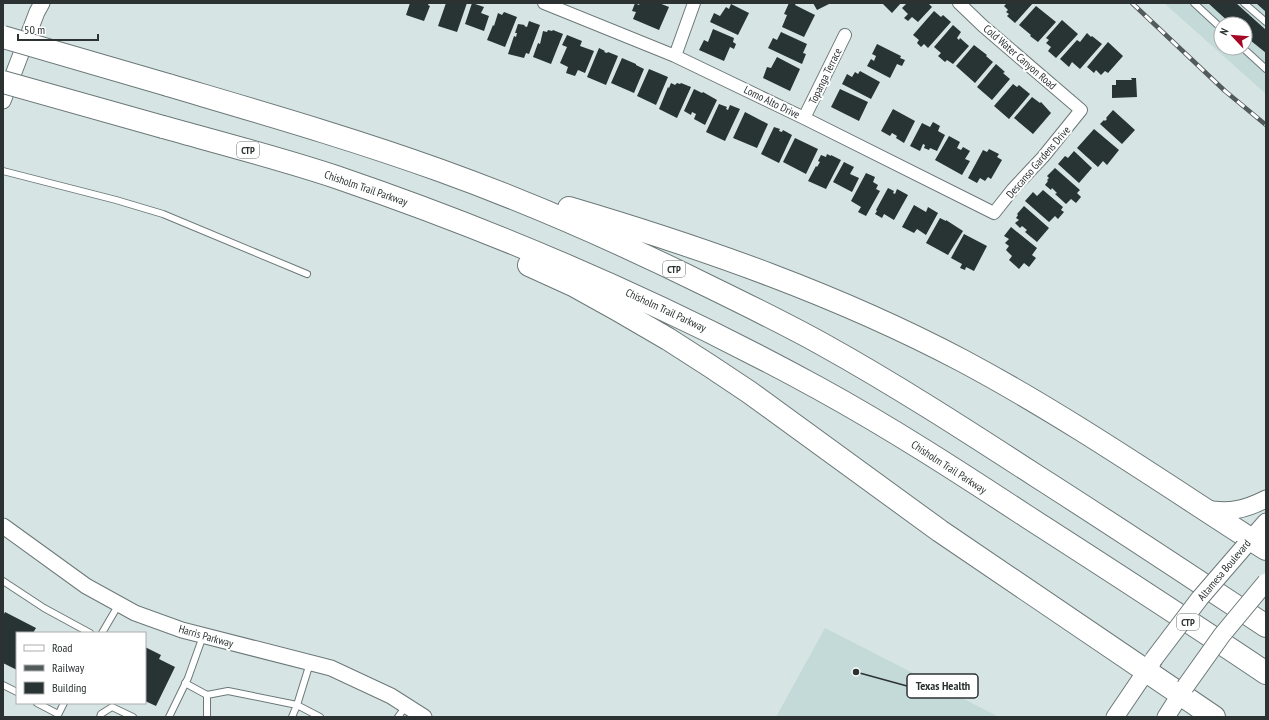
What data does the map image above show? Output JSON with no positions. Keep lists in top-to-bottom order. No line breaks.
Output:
{"streets":{"highway":["CTP","Chisholm Trail Parkway"],"main road":["Altamesa Boulevard"],"street":["Cold Water Canyon Road","Topanga Terrace","Lomo Alto Drive","Descanso Gardens Drive","Harris Parkway"]},"crossings":[["Cold Water Canyon Road","Descanso Gardens Drive"],["Topanga Terrace","Lomo Alto Drive"],["Lomo Alto Drive","Descanso Gardens Drive"]],"places":["Texas Health"],"legend":["Road","Railway","Building"],"scale_bar":"50 m","north":"top left"}
